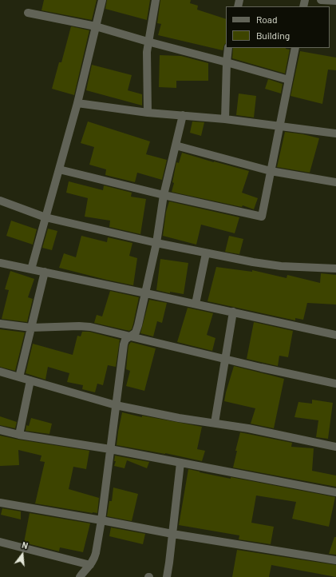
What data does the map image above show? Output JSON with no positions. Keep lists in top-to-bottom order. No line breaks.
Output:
{"legend":["Road","Building"],"north":"top"}
